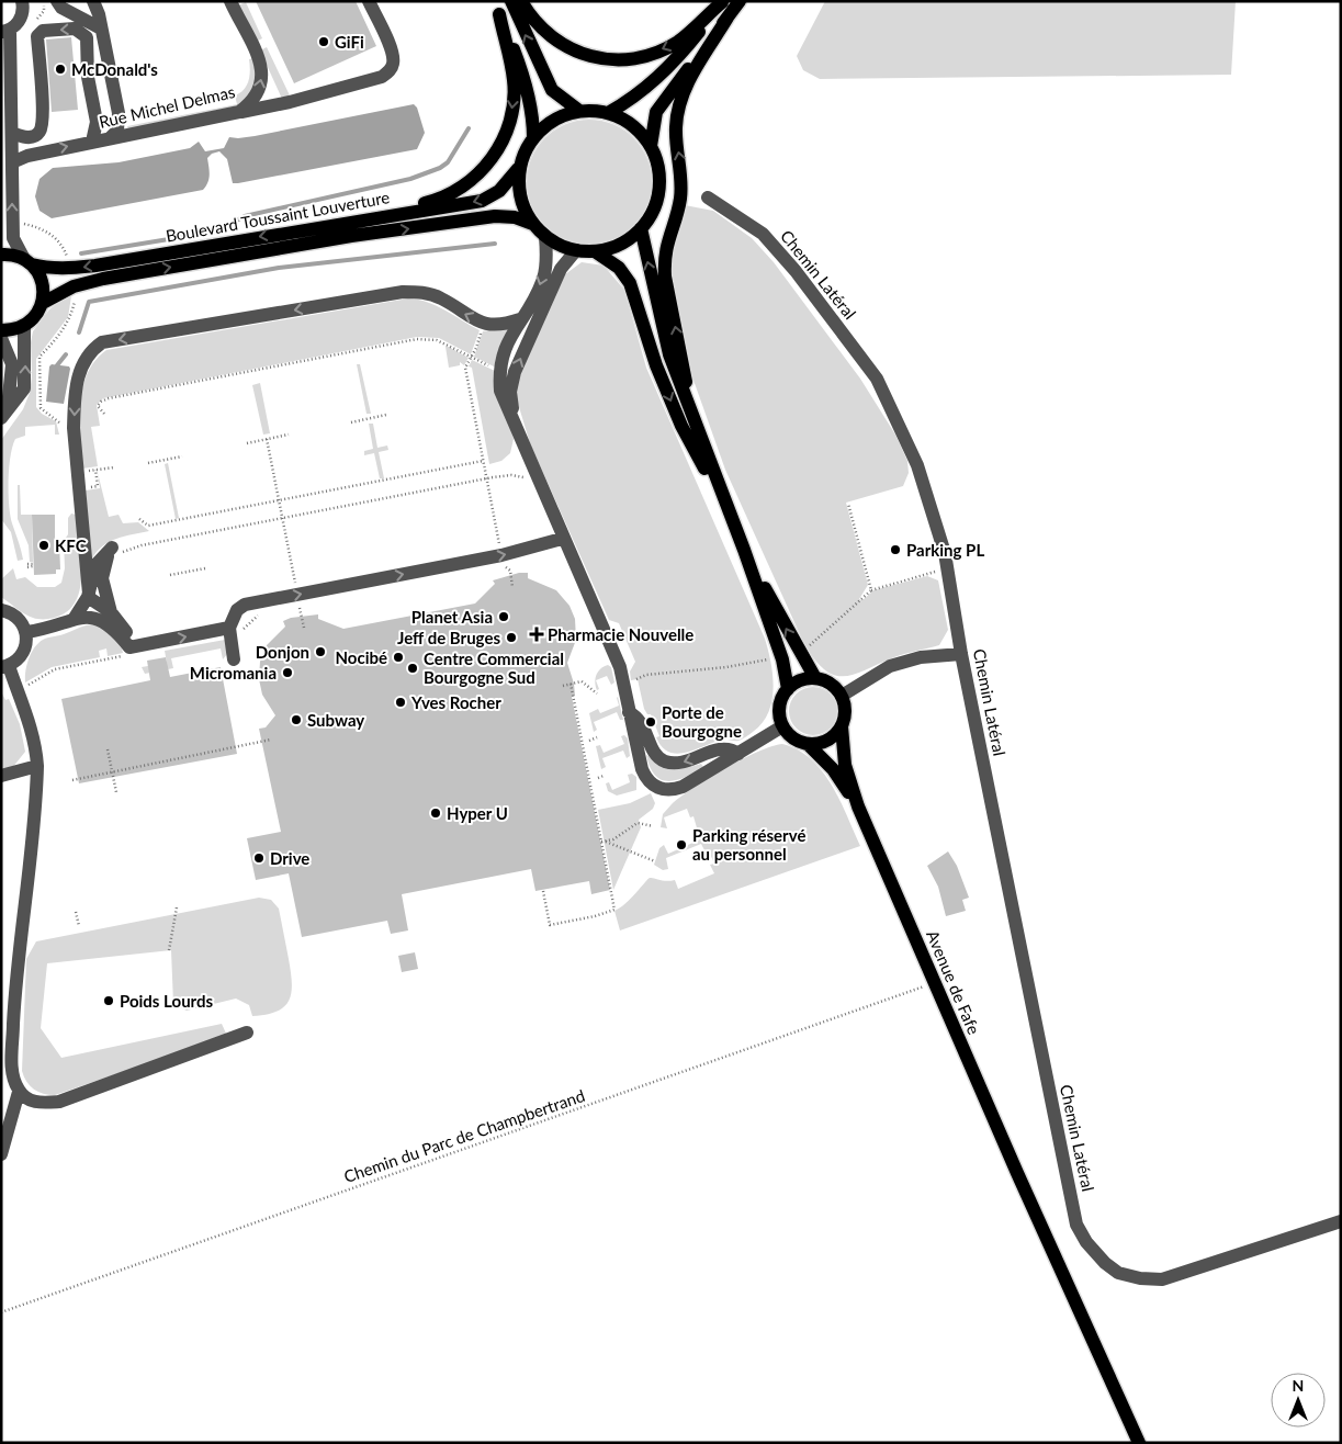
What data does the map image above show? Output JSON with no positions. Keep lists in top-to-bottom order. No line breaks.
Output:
{"streets":{"main road":["Boulevard Toussaint Louverture","Avenue de Fafe"],"street":["Rue Michel Delmas","Chemin Latéral"],"path":["Chemin du Parc de Champbertrand"]},"crossings":[["Avenue de Fafe","Chemin du Parc de Champbertrand"]],"places":{"other":["GiFi","McDonald's","KFC","Parking PL","Planet Asia","Jeff de Bruges","Donjon","Nocibé","Centre Commercial Bourgogne Sud","Micromania","Yves Rocher","Subway","Porte de Bourgogne","Hyper U","Parking réservé au personnel","Drive","Poids Lourds"],"health":["Pharmacie Nouvelle"]},"north":"top"}
